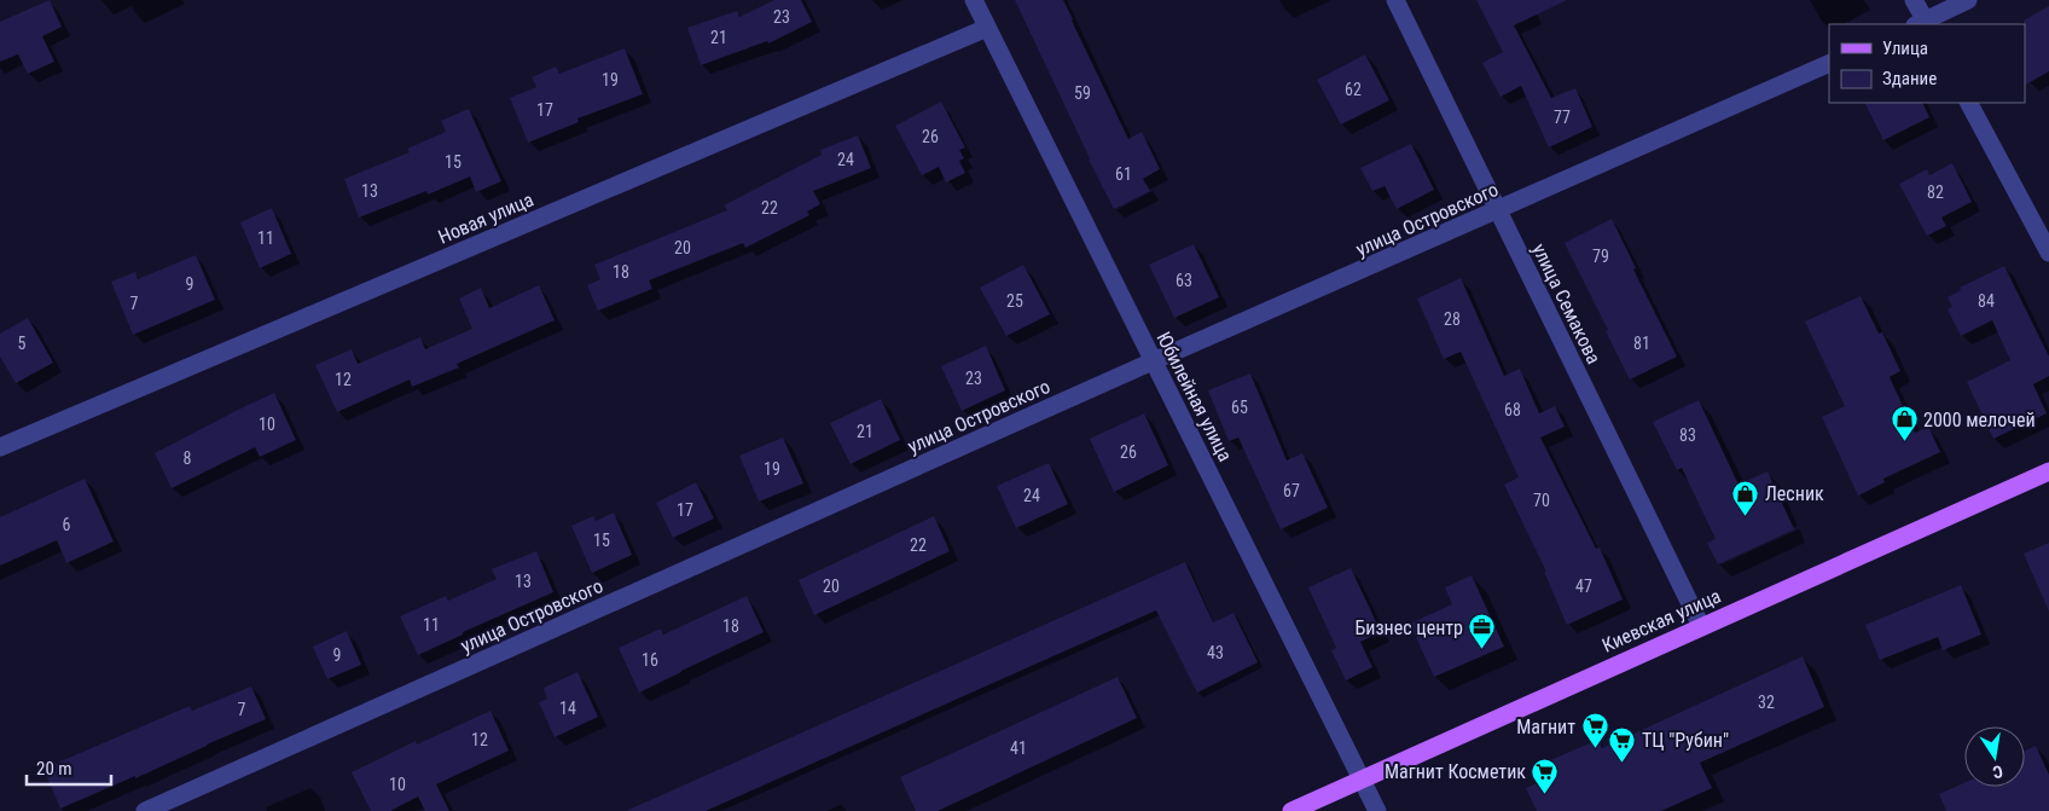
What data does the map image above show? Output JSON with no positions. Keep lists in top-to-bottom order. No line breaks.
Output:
{"streets":{"main road":["Киевская улица"],"street":["Новая улица","улица Островского","улица Семакова","Юбилейная улица"]},"crossings":[["Новая улица","Юбилейная улица"],["улица Островского","улица Семакова"],["улица Островского","Юбилейная улица"],["улица Семакова","Киевская улица"],["Юбилейная улица","Киевская улица"]],"places":{"shop":["2000 мелочей","Лесник"],"office":["Бизнес центр"],"supermarket":["Магнит","ТЦ \"Рубин\"","Магнит Косметик"]},"house_numbers":["23","21","19","62","59","17","77","26","24","15","61","13","82","22","11","20","79","18","63","9","25","84","7","28","5","81","23","12","65","68","10","21","83","26","8","19","67","24","70","17","6","15","22","13","20","47","11","18","43","9","16","32","14","7","12","41","10"],"legend":["Улица","Здание"],"scale_bar":"20 m","north":"bottom"}
